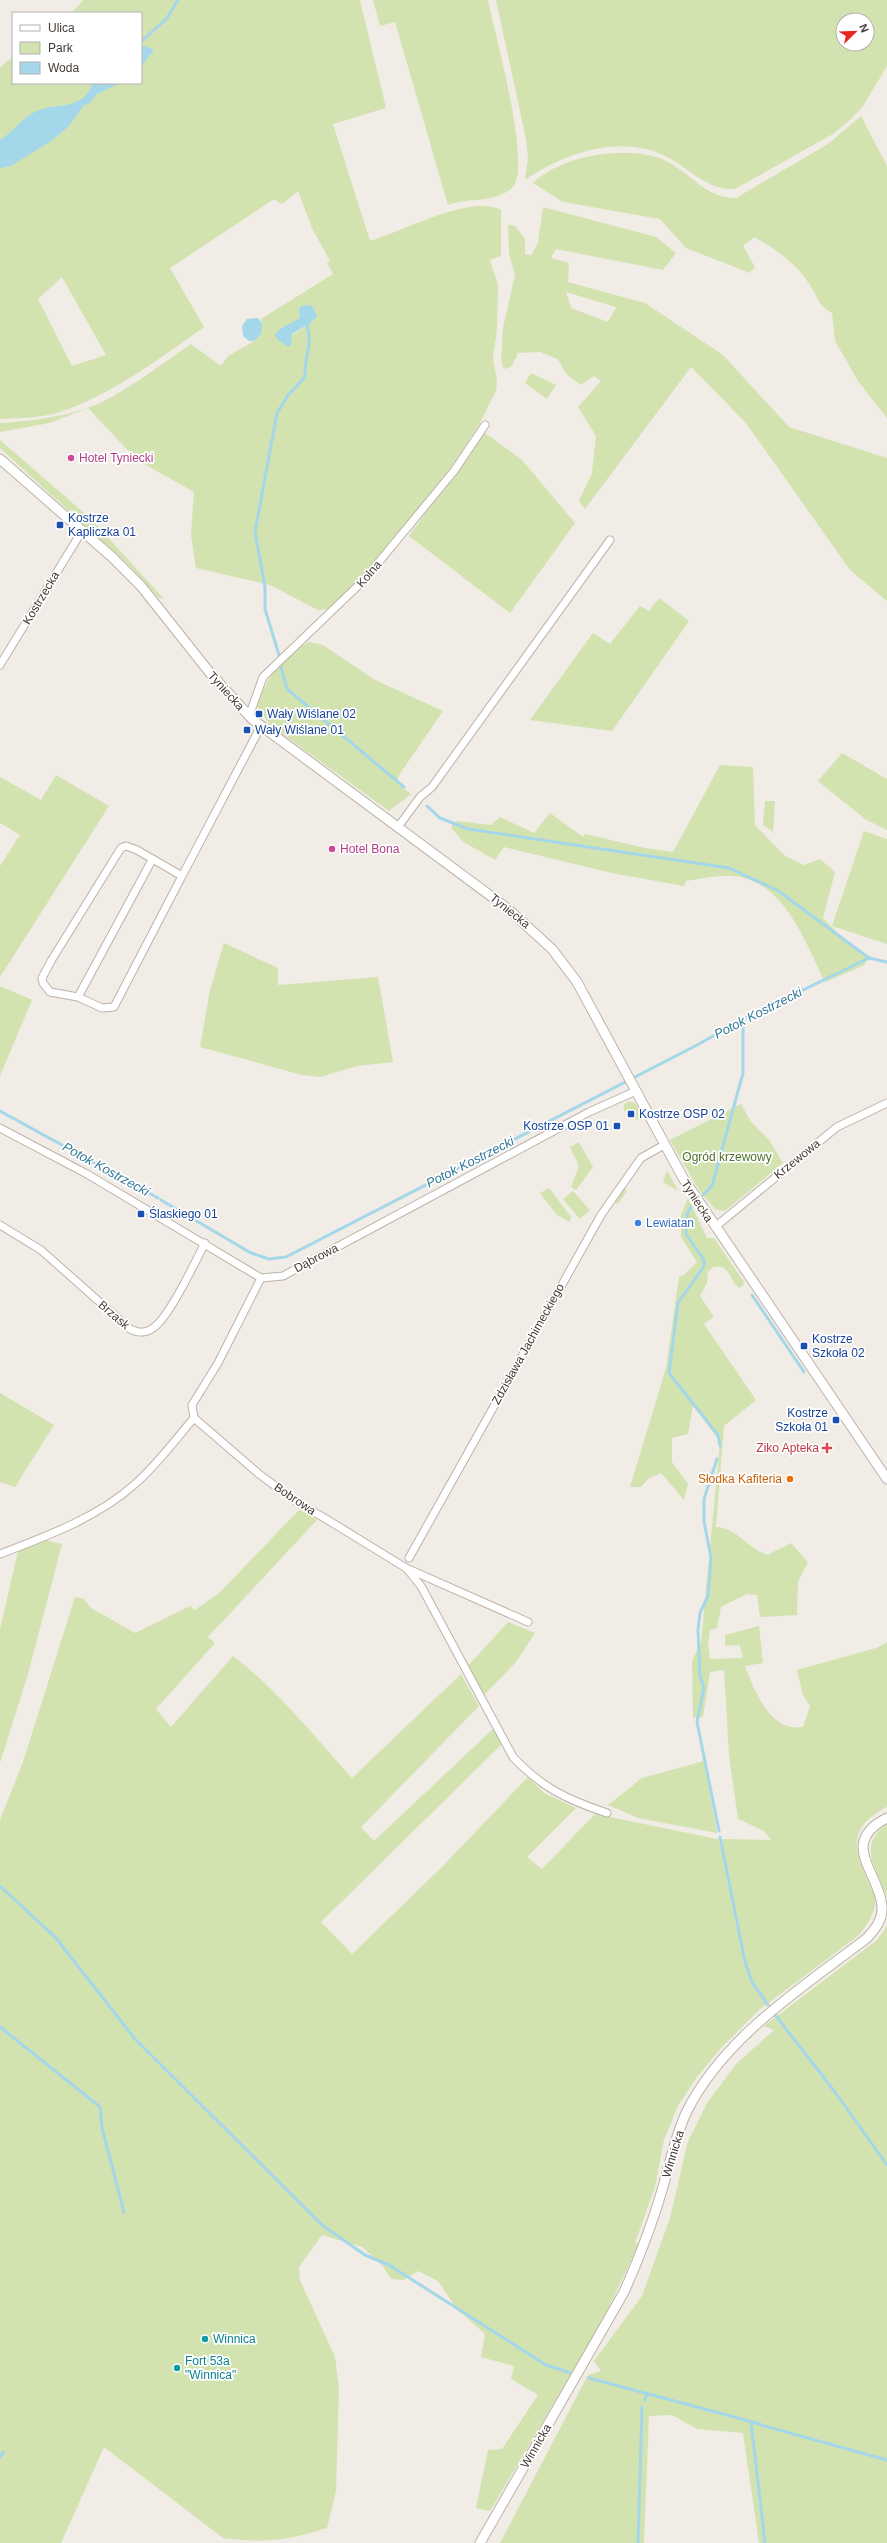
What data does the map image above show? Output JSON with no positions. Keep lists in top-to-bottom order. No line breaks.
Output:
{"streets":{"street":["Kolna","Kostrzecka","Tyniecka","Krzewowa","Dąbrowa","Brzask","Zdzisława Jachimeckiego","Bobrowa","Winnicka"]},"crossings":[["Kolna","Tyniecka"],["Kostrzecka","Tyniecka"],["Tyniecka","Krzewowa"],["Tyniecka","Dąbrowa"],["Tyniecka","Zdzisława Jachimeckiego"]],"water":["Potok Kostrzecki"],"parks":["Ogród krzewowy"],"places":{"other":["Hotel Tyniecki","Hotel Bona","Lewiatan","Słodka Kafiteria","Winnica","Fort 53a \"Winnica\""],"transit":["Kostrze Kapliczka 01","Wały Wiślane 02","Wały Wiślane 01","Kostrze OSP 02","Kostrze OSP 01","Ślaskiego 01","Kostrze Szkoła 02","Kostrze Szkoła 01"],"health":["Ziko Apteka"]},"legend":["Ulica","Park","Woda"],"north":"top right"}
